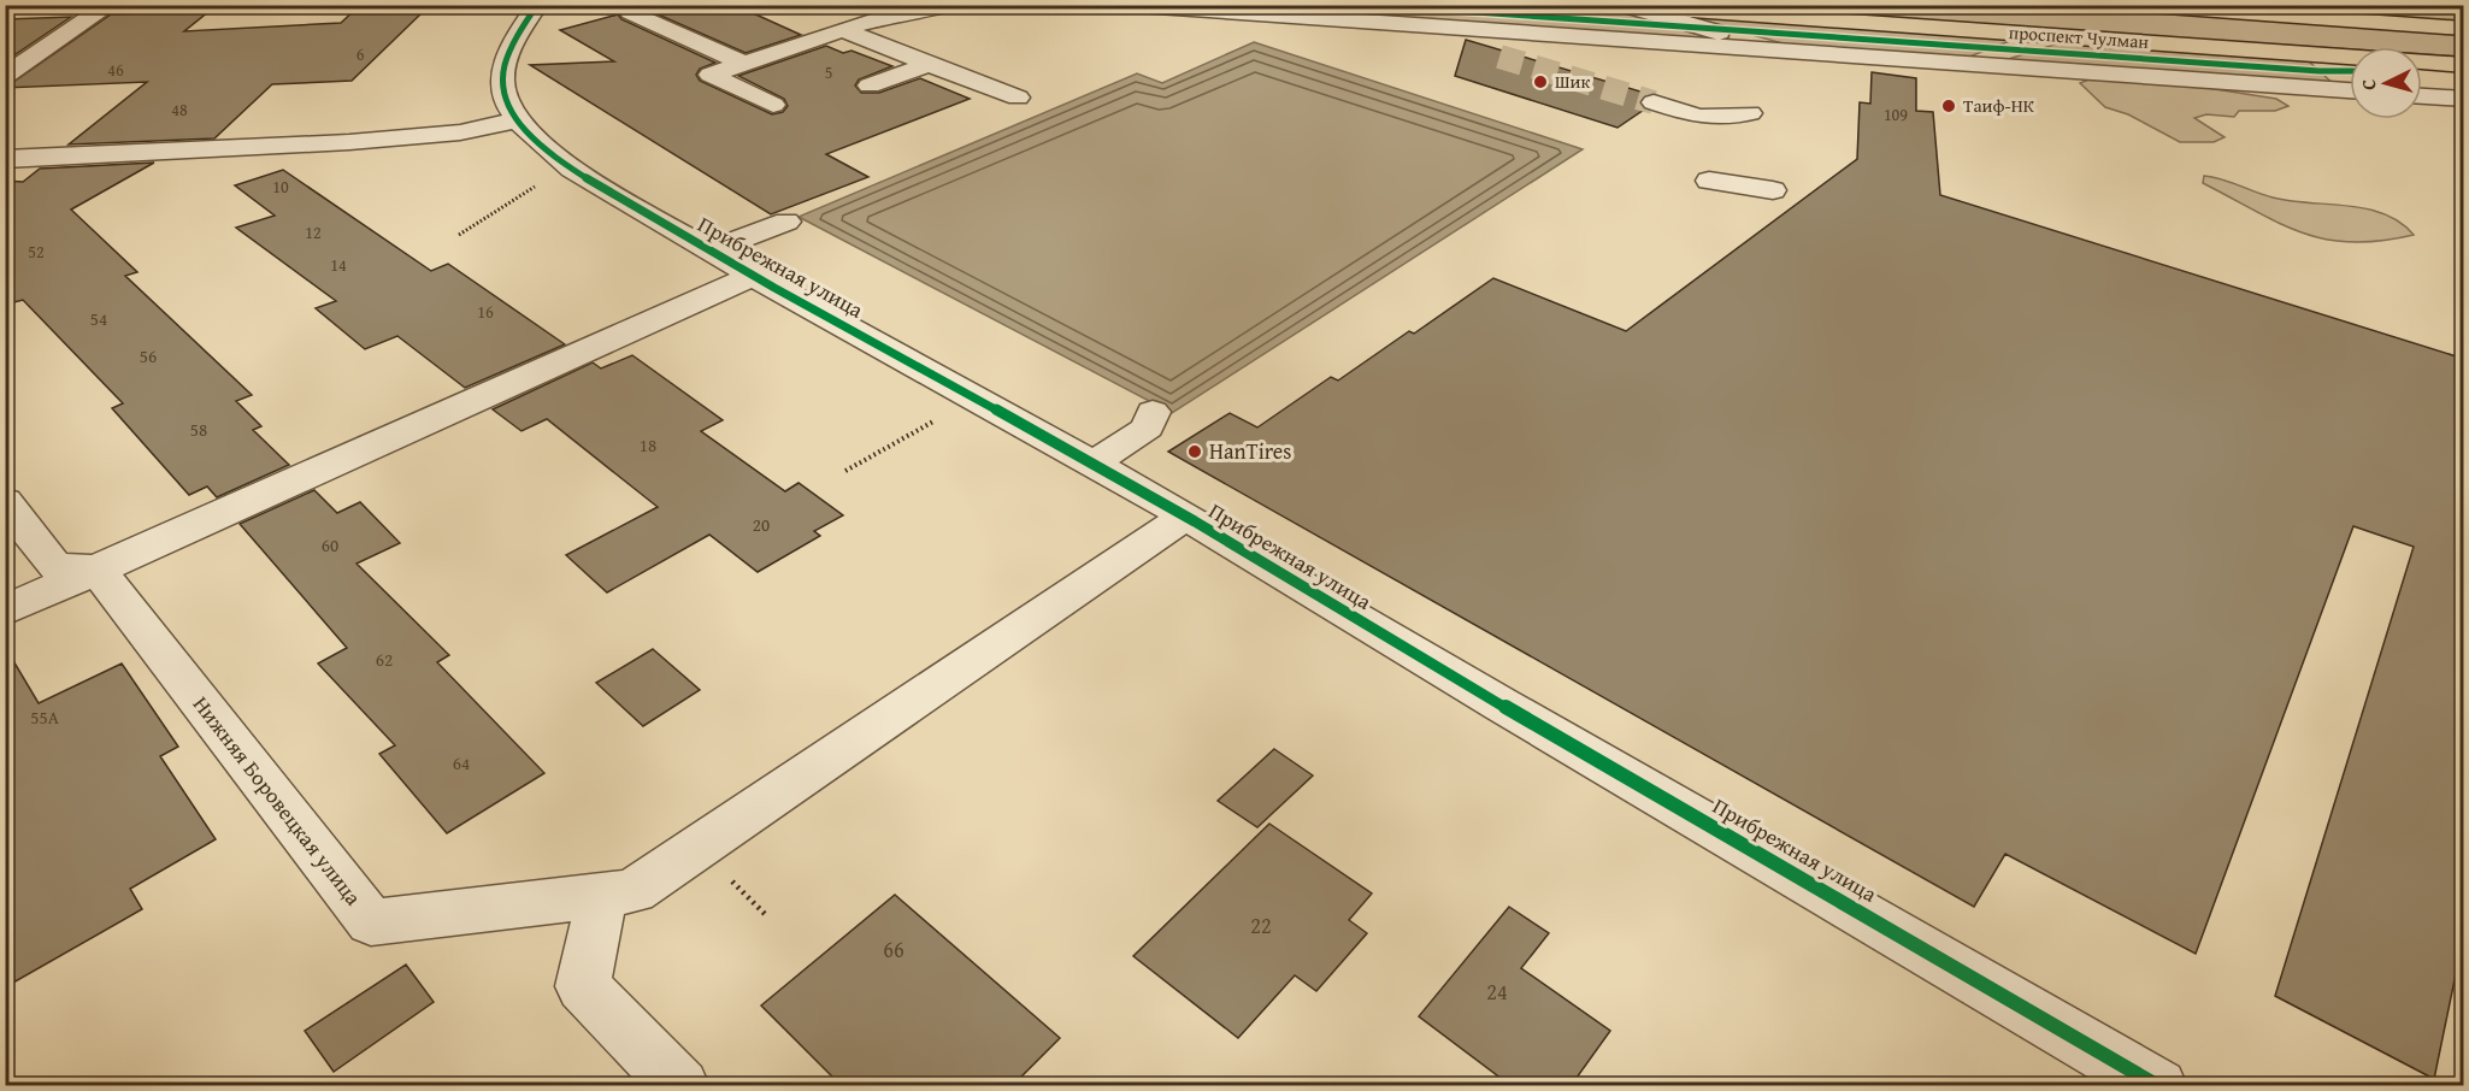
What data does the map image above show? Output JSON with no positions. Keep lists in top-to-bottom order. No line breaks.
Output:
{"streets":{"main road":["проспект Чулман"],"street":["Прибрежная улица","Нижняя Боровецкая улица"]},"places":["Шик","Таиф-НК","HanTires"],"house_numbers":["6","46","5","48","109","10","12","52","14","16","54","56","58","18","20","60","62","55А","64","22","66","24"],"north":"left"}
